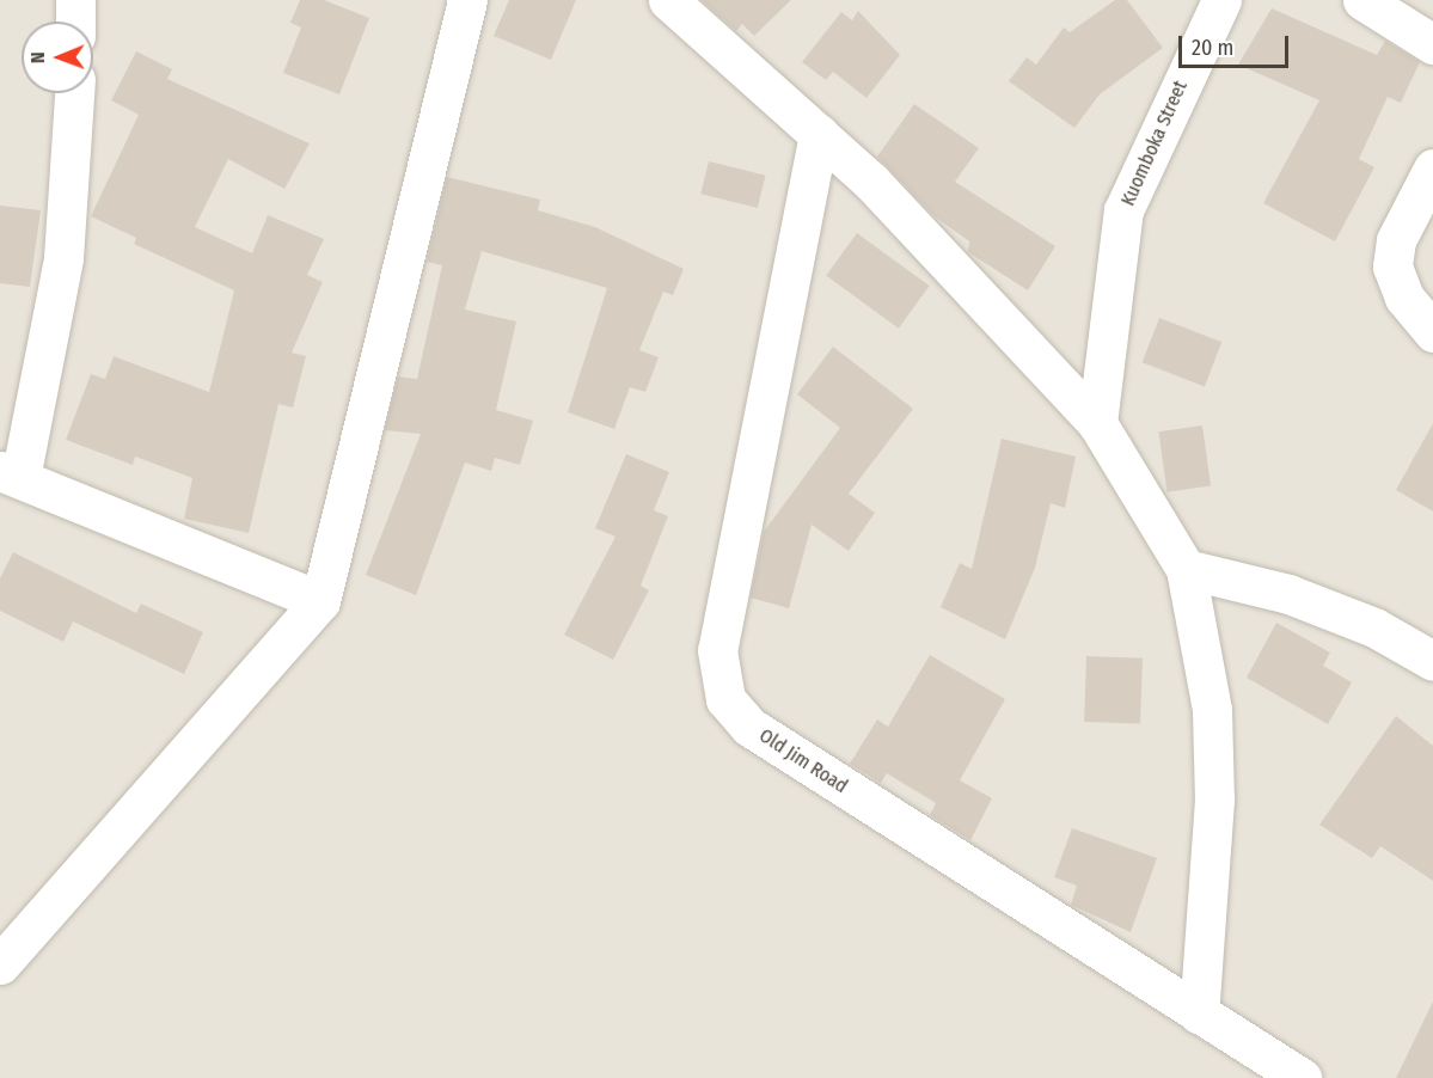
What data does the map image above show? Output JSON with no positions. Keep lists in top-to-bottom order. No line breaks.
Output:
{"streets":{"street":["Kuomboka Street","Old Jim Road"]},"scale_bar":"20 m","north":"left"}
